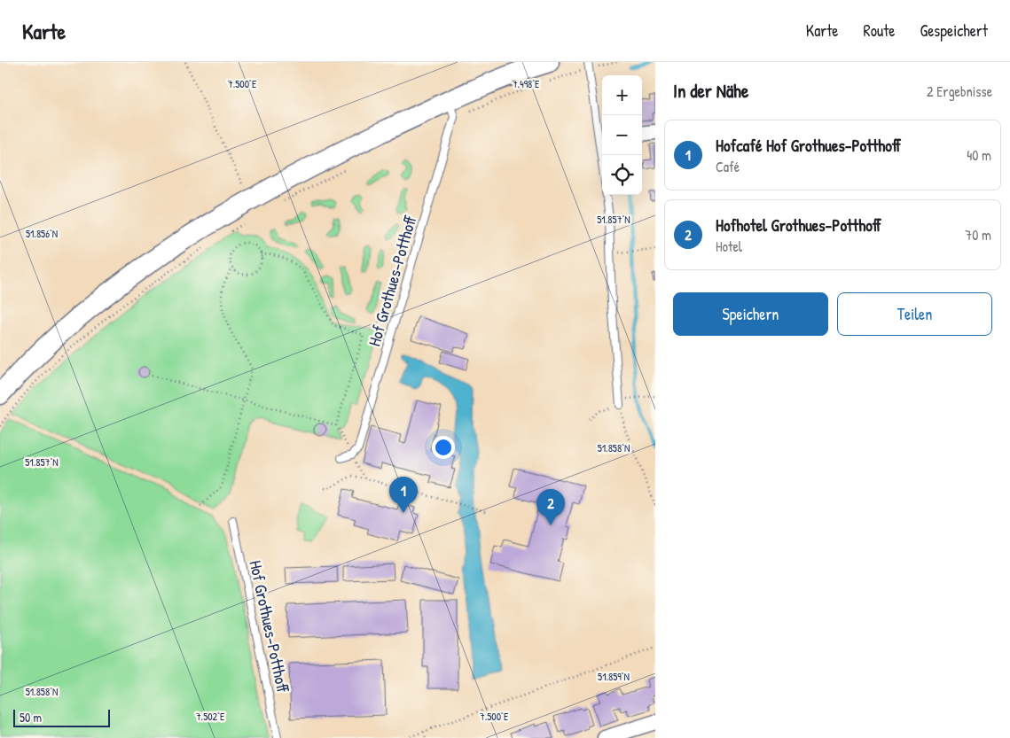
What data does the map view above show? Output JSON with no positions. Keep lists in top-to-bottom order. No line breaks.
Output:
{"streets":{"lane":["Hof Grothues-Potthoff"]},"scale_bar":"50 m","page":{"header":"Karte","nav":["Karte","Route","Gespeichert"],"heading":["In der Nähe","2 Ergebnisse"],"map_buttons":["+","−"],"list":[{"mark":"1","name":"Hofcafé Hof Grothues-Potthoff","note":"Café","value":"40 m"},{"mark":"2","name":"Hofhotel Grothues-Potthoff","note":"Hotel","value":"70 m"}],"buttons":["Speichern","Teilen"],"pins":["1","2"],"scale":"50 m"},"coordinates":["7.500°E","7.498°E","51.857°N","51.856°N","51.858°N","51.859°N","7.502°E"]}
